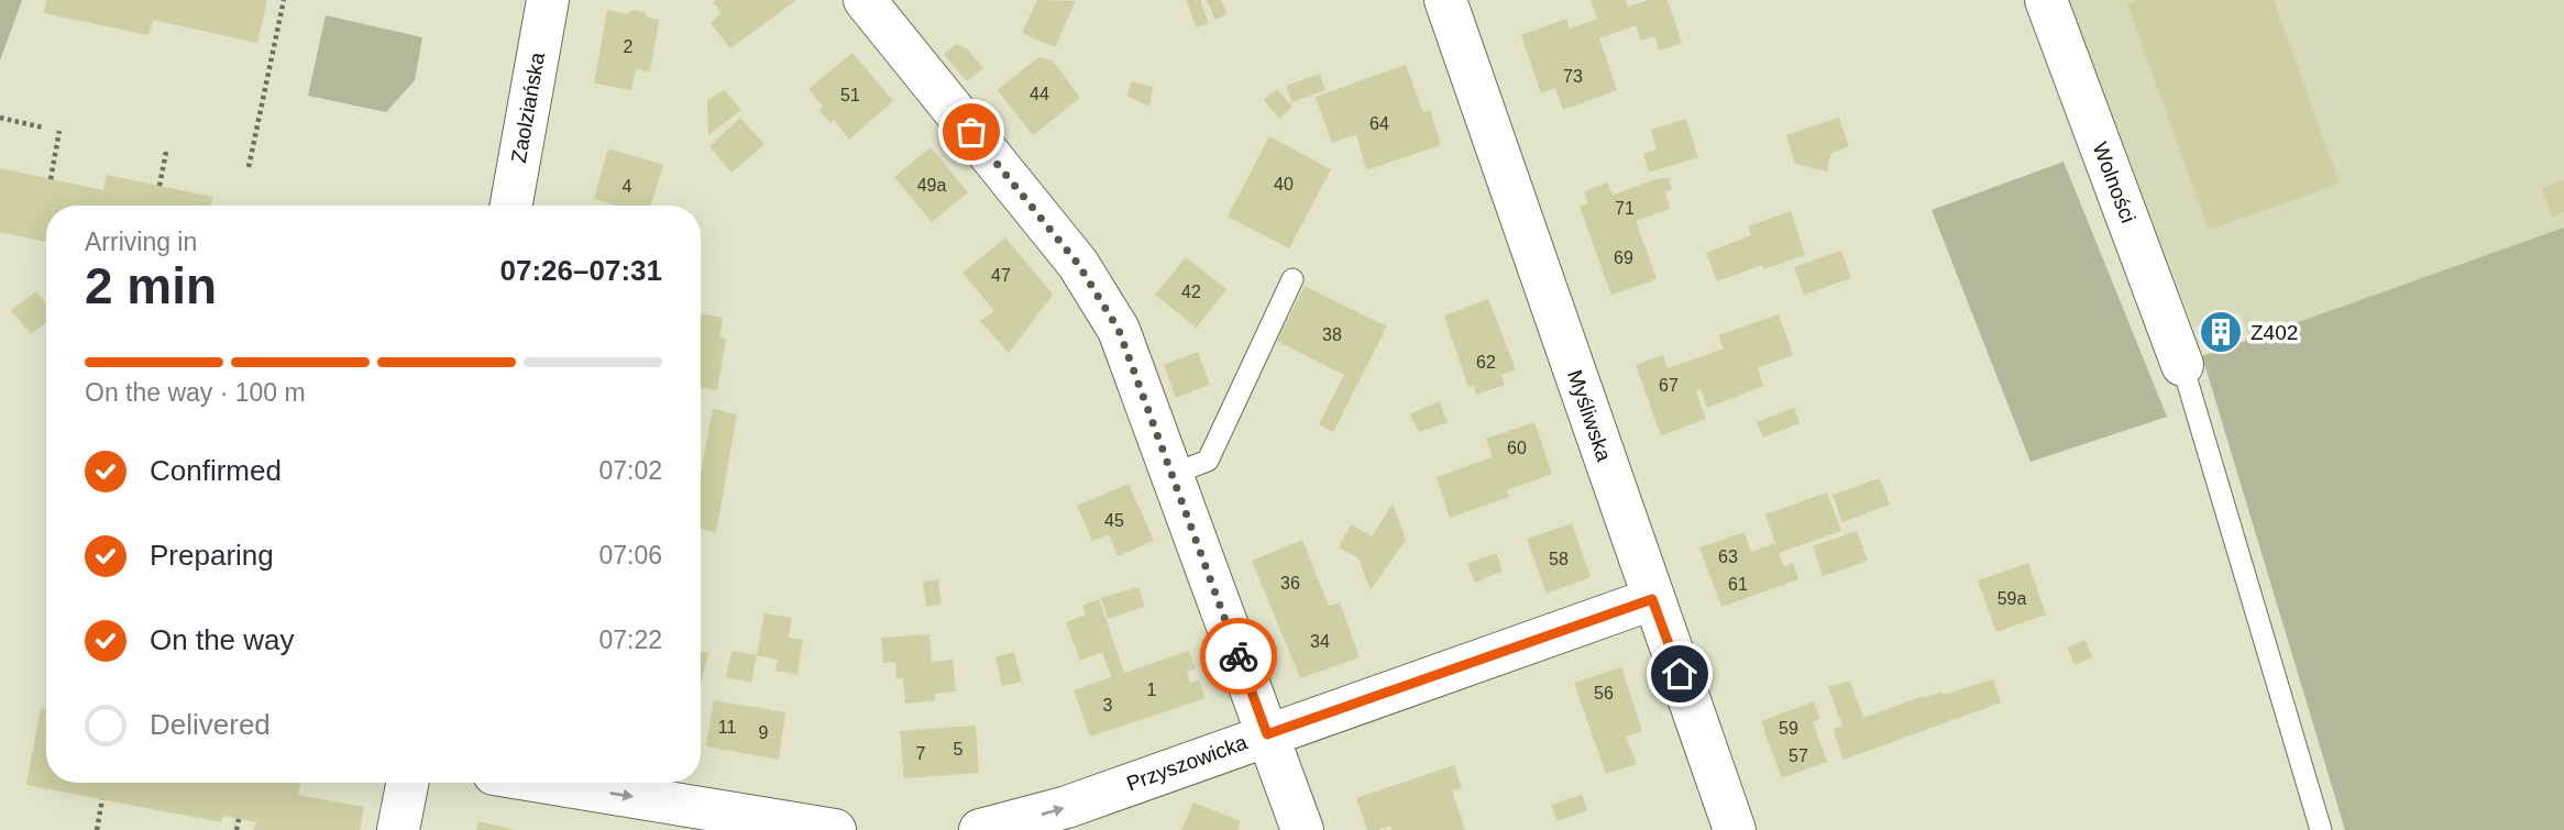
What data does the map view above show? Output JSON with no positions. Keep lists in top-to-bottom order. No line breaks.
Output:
{"streets":{"street":["Zaolziańska","Wolności","Myśliwska","Przyszowicka"]},"crossings":[["Myśliwska","Przyszowicka"]],"one_way":["Przyszowicka"],"places":{"building":["Z402"]},"house_numbers":["2","73","44","51","64","40","49a","4","71","69","47","42","38","62","67","60","45","63","58","36","61","59a","34","1","56","3","11","59","9","5","7","57"],"page":{"heading":["2 min","Arriving in","07:26–07:31"],"bar":"On the way · 100 m","list":[["Confirmed","07:02"],["Preparing","07:06"],["On the way","07:22"],"Delivered"]}}
